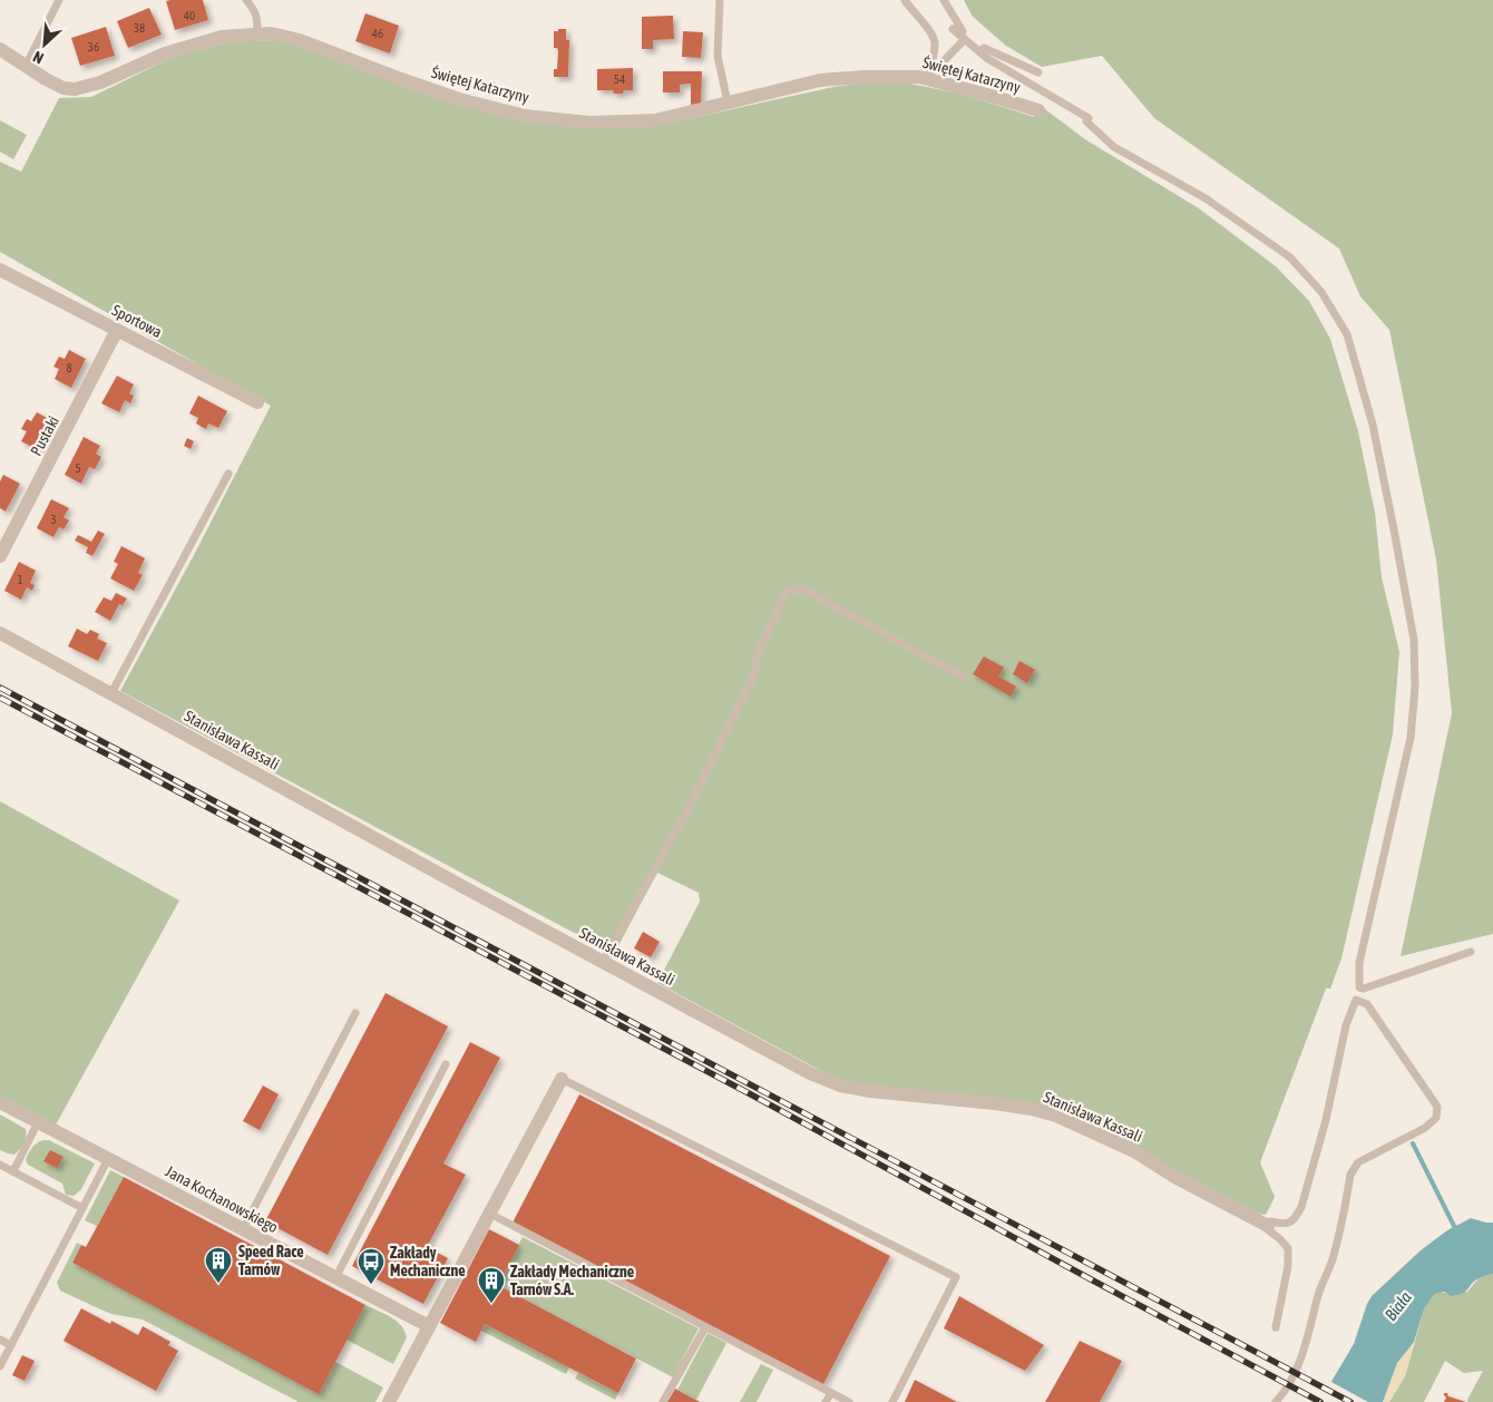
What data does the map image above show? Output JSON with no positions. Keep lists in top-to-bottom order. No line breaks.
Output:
{"streets":{"street":["Świętej Katarzyny","Sportowa","Pustaki","Stanisława Kassali","Jana Kochanowskiego"]},"crossings":[["Sportowa","Pustaki"]],"water":["Biała"],"places":{"building":["Speed Race Tarnów","Zakłady Mechaniczne Tarnów S.A."],"bus stop":["Zakłady Mechaniczne"]},"house_numbers":["40","38","46","36","54","8","5","3","1"],"north":"bottom left"}
